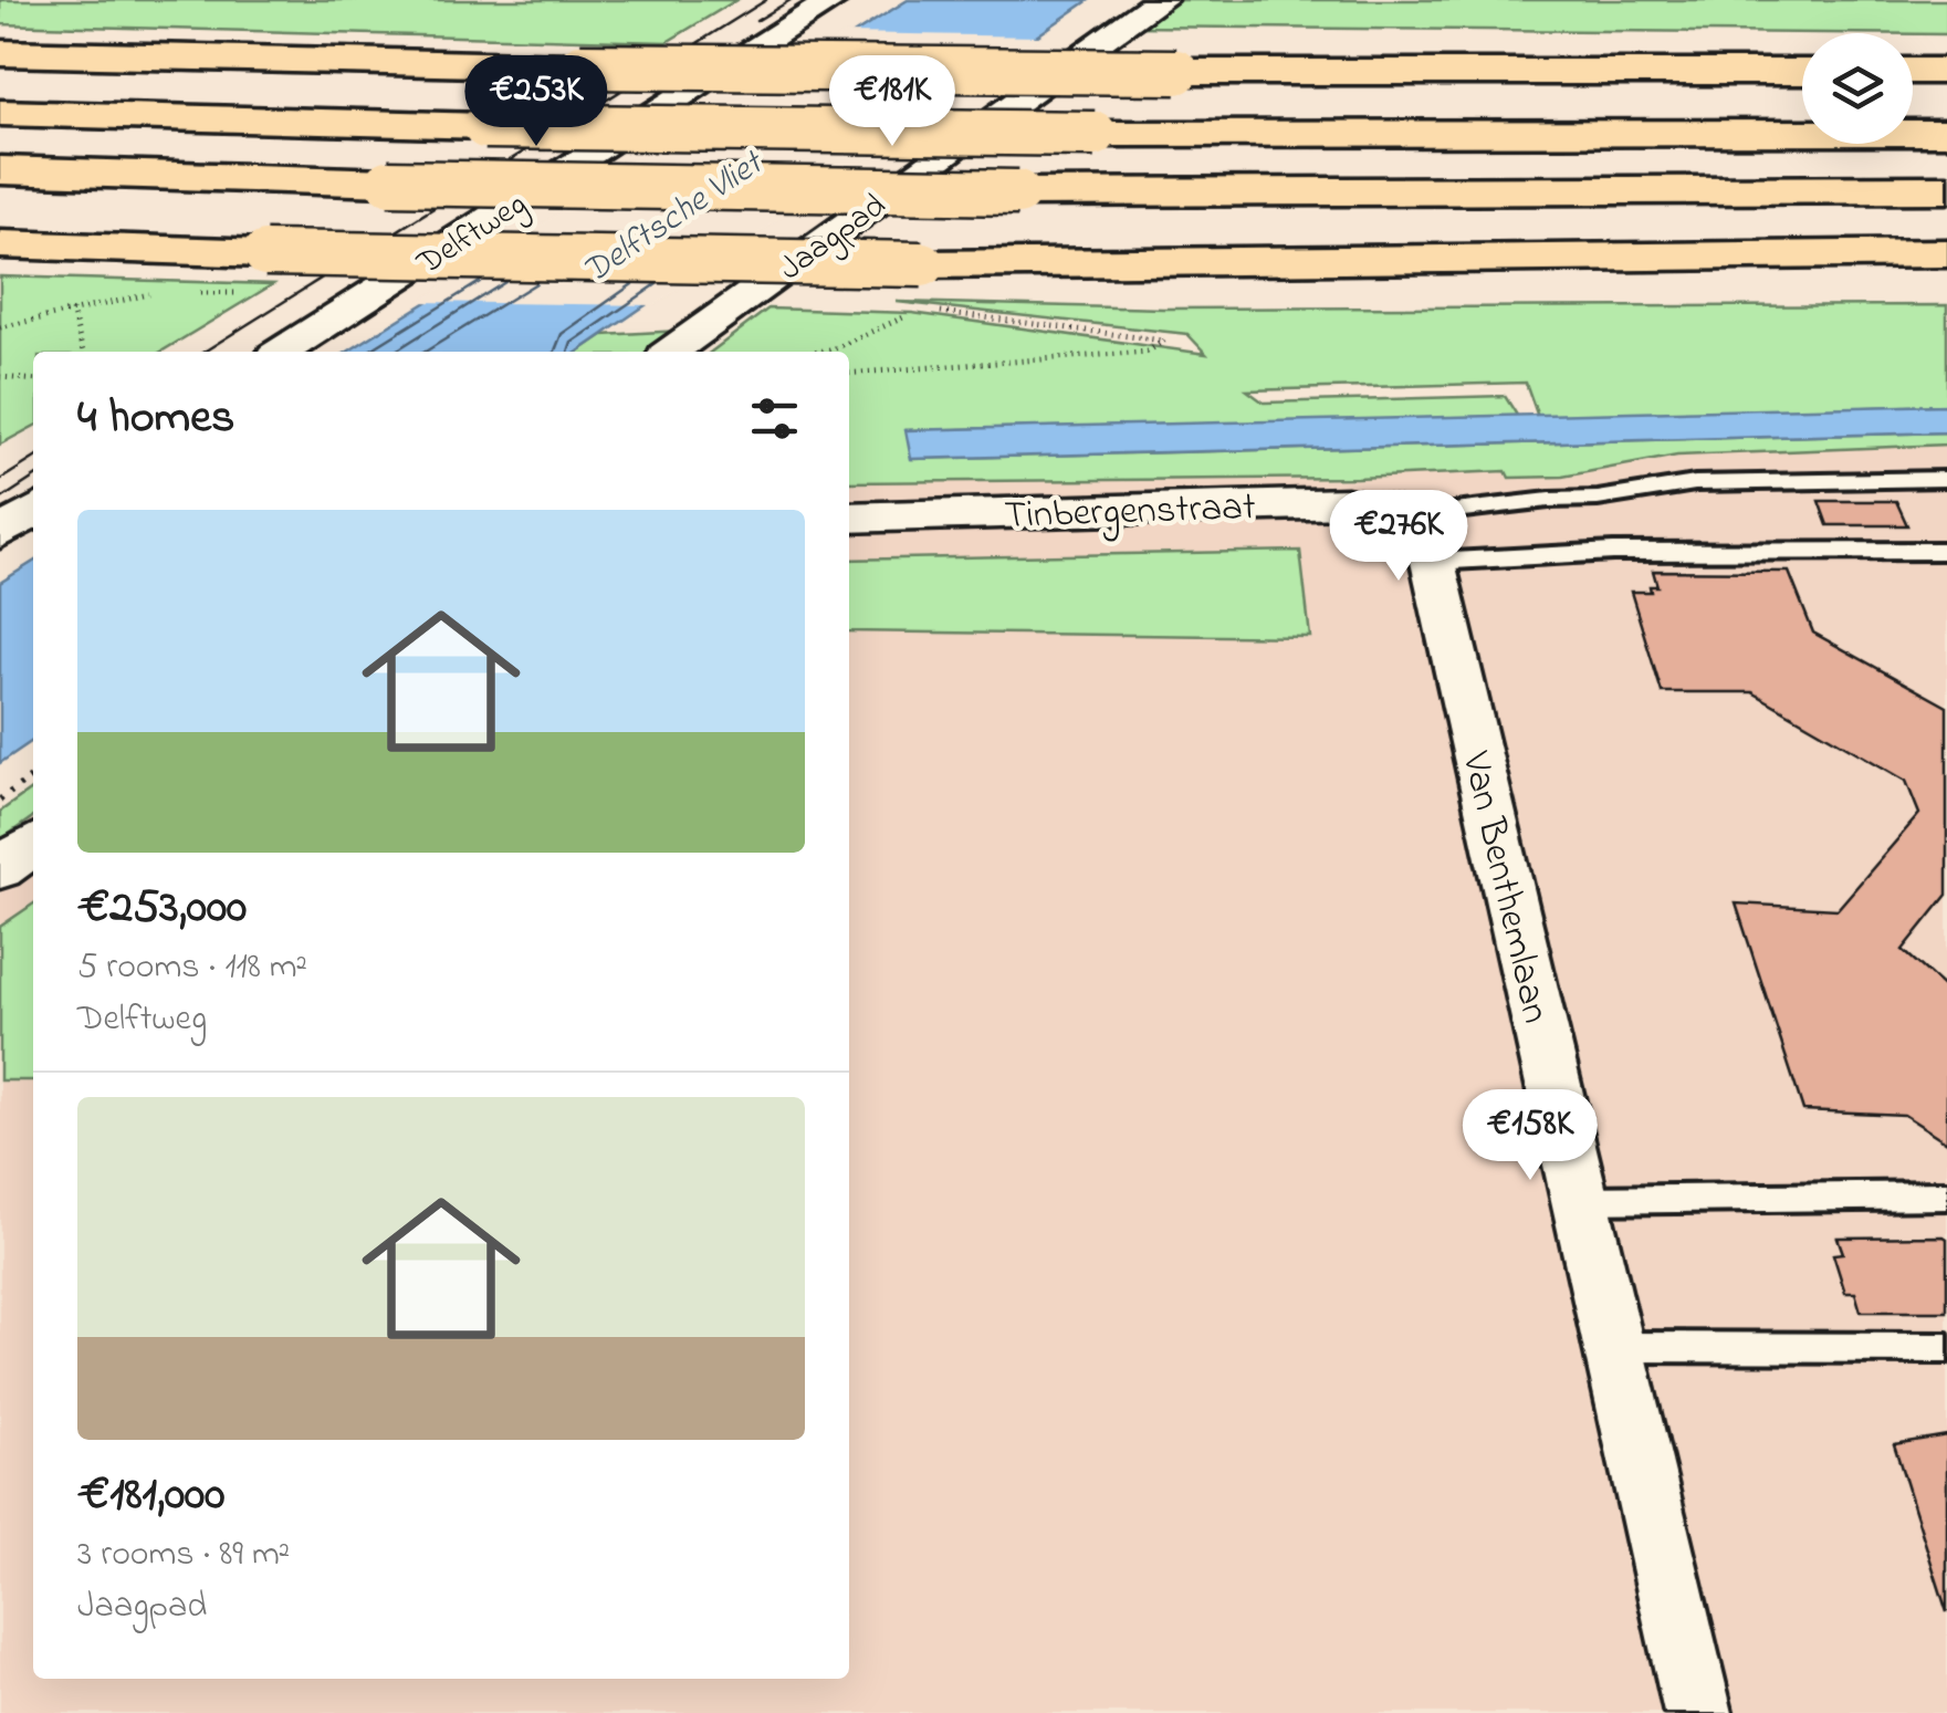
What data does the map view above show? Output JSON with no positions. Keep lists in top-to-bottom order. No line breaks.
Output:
{"streets":{"street":["Delftweg","Jaagpad","Tinbergenstraat","Van Benthemlaan"]},"crossings":[["Tinbergenstraat","Van Benthemlaan"]],"water":["Delftsche Vliet"],"page":{"price":["€253K","€181K","€276K","€158K"],"heading":"4 homes","list":[{"name":"€253,000","note":"5 rooms · 118 m² · Delftweg"},{"name":"€181,000","note":"3 rooms · 89 m² · Jaagpad"}]}}
